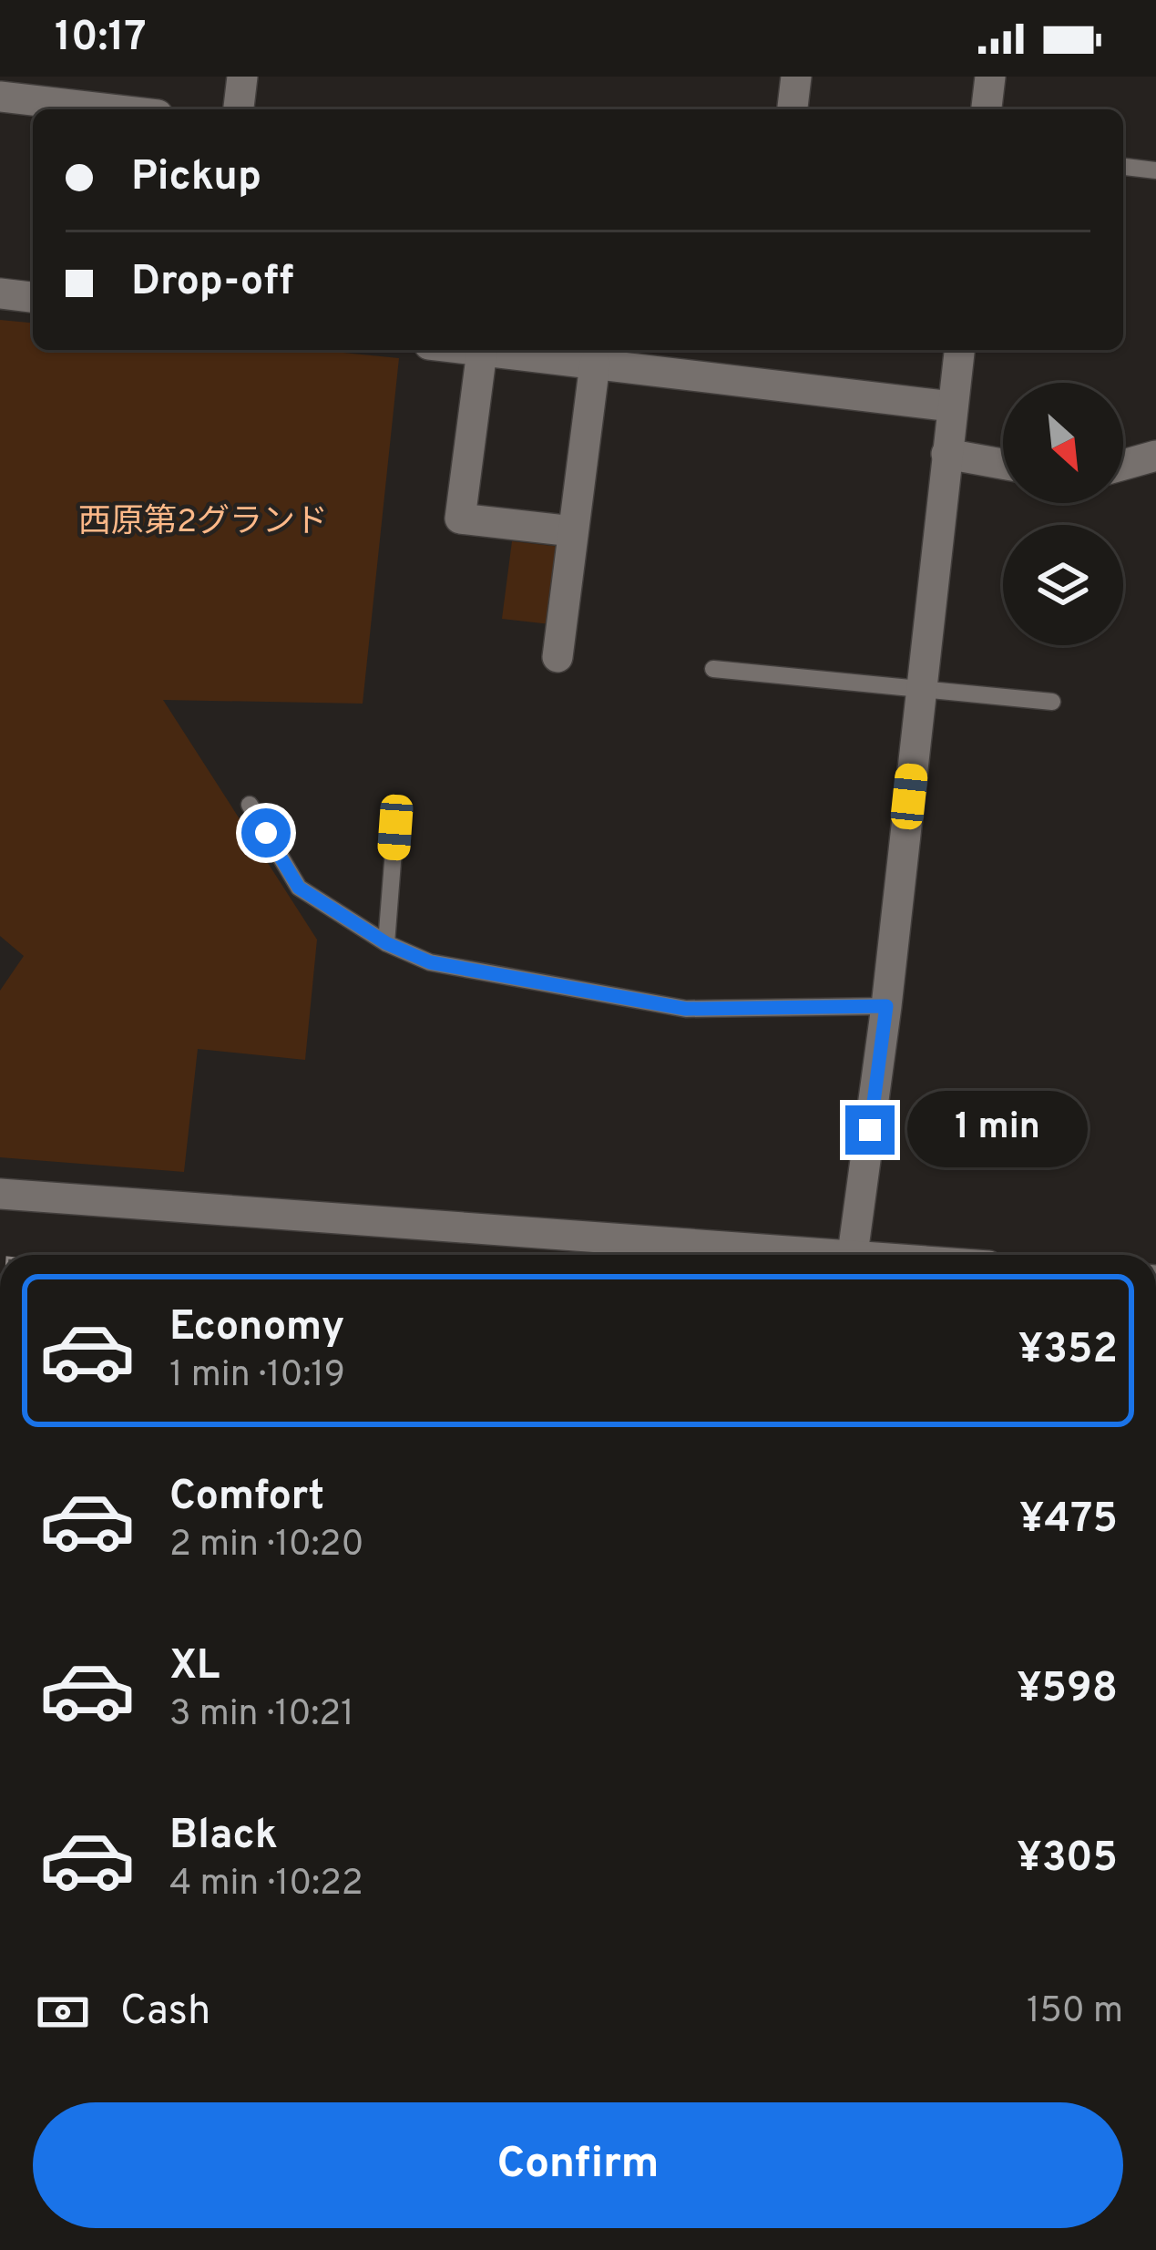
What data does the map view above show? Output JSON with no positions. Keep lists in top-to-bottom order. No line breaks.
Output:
{"parks":["西原第2グランド"],"north":"bottom right","page":{"status":"10:17","banner":["Pickup","Drop-off"],"bubble":"1 min","list":[{"name":"Economy","note":"1 min · 10:19","value":"¥352"},{"name":"Comfort","note":"2 min · 10:20","value":"¥475"},{"name":"XL","note":"3 min · 10:21","value":"¥598"},{"name":"Black","note":"4 min · 10:22","value":"¥305"}],"pay":["Cash","150 m"],"buttons":"Confirm"}}
